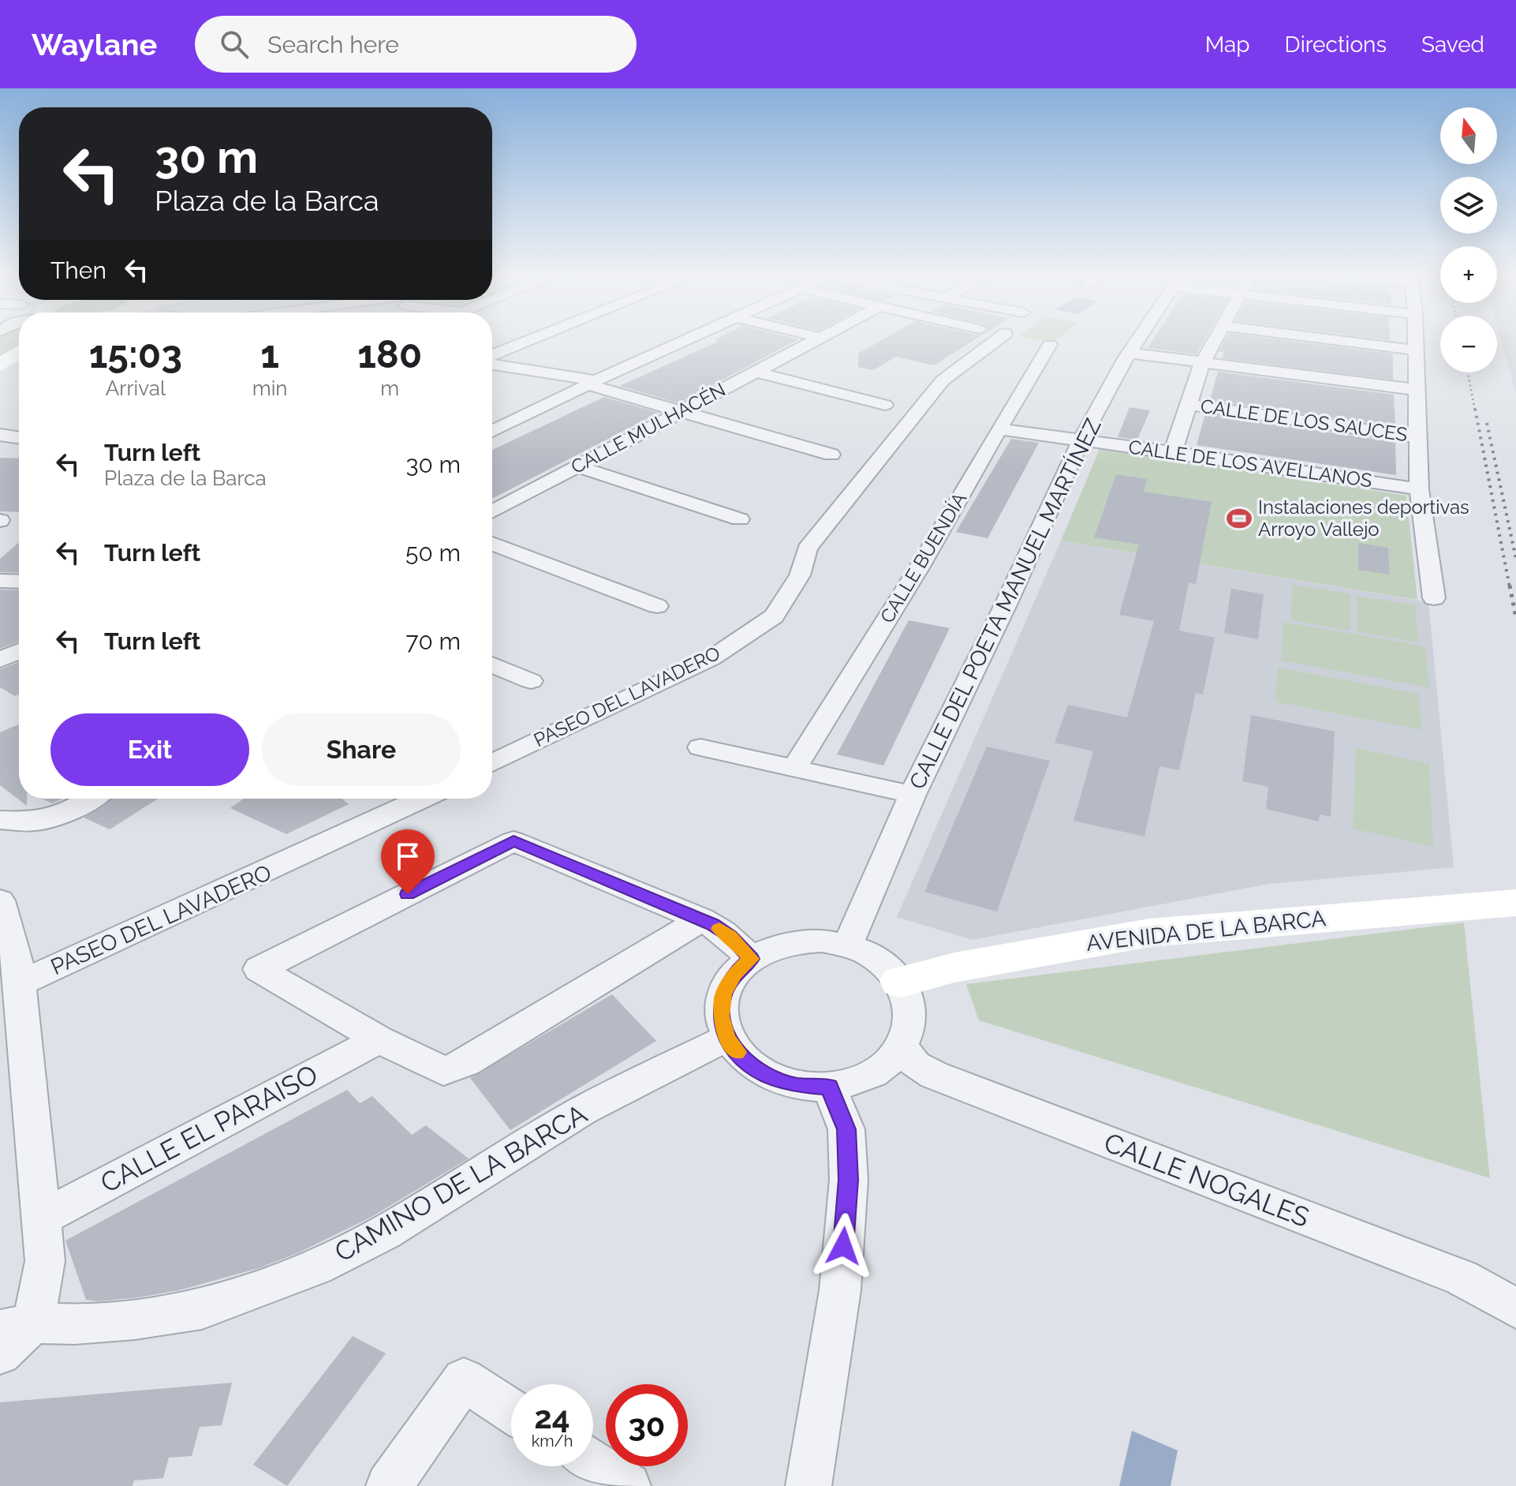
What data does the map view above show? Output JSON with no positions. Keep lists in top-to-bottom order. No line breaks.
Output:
{"streets":{"street":["CALLE DE LOS SAUCES","CALLE MULHACÉN","CALLE DE LOS AVELLANOS","CALLE BUENDÍA","CALLE DEL POETA MANUEL MARTÍNEZ","PASEO DEL LAVADERO","AVENIDA DE LA BARCA","CALLE EL PARAISO","CALLE NOGALES","CAMINO DE LA BARCA"]},"crossings":[["CALLE DE LOS AVELLANOS","CALLE BUENDÍA"],["CALLE DE LOS AVELLANOS","CALLE DEL POETA MANUEL MARTÍNEZ"],["CALLE DEL POETA MANUEL MARTÍNEZ","AVENIDA DE LA BARCA"],["CALLE DEL POETA MANUEL MARTÍNEZ","CALLE NOGALES"],["CALLE DEL POETA MANUEL MARTÍNEZ","CAMINO DE LA BARCA"],["AVENIDA DE LA BARCA","CALLE NOGALES"],["AVENIDA DE LA BARCA","CAMINO DE LA BARCA"],["CALLE NOGALES","CAMINO DE LA BARCA"]],"places":{"sports":["Instalaciones deportivas Arroyo Vallejo"]},"north":"top","page":{"header":"Waylane","search":"Search here","nav":["Map","Directions","Saved"],"map_buttons":["+","−"],"turn":["30 m","Plaza de la Barca"],"then":"Then","eta":["15:03","Arrival","1","min","180","m"],"list":[{"name":"Turn left","note":"Plaza de la Barca","value":"30 m"},{"name":"Turn left","value":"50 m"},{"name":"Turn left","value":"70 m"}],"buttons":["Exit","Share"],"speed":"24 km/h","limit":"30"}}
